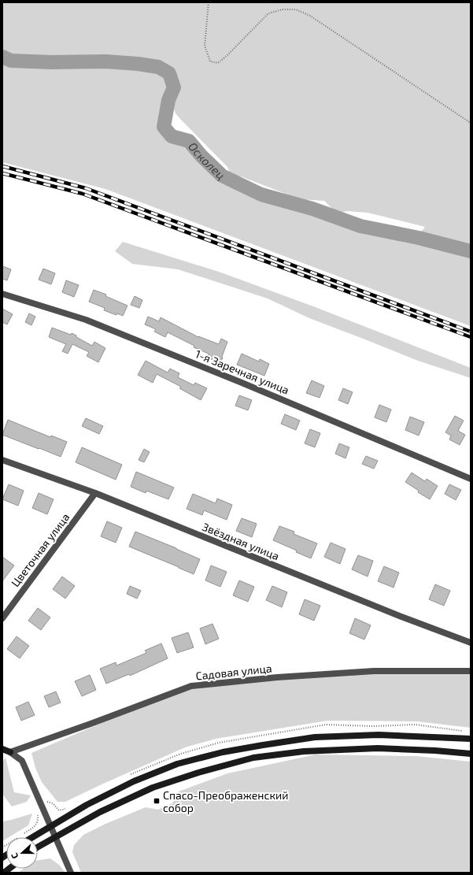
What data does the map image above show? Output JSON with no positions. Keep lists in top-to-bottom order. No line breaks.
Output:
{"streets":{"street":["1-я Заречная улица","Звёздная улица","Цветочная улица","Садовая улица"]},"crossings":[["Звёздная улица","Цветочная улица"]],"water":["Осколец"],"places":{"transit":["Спасо-Преображенский собор"]},"north":"left"}
